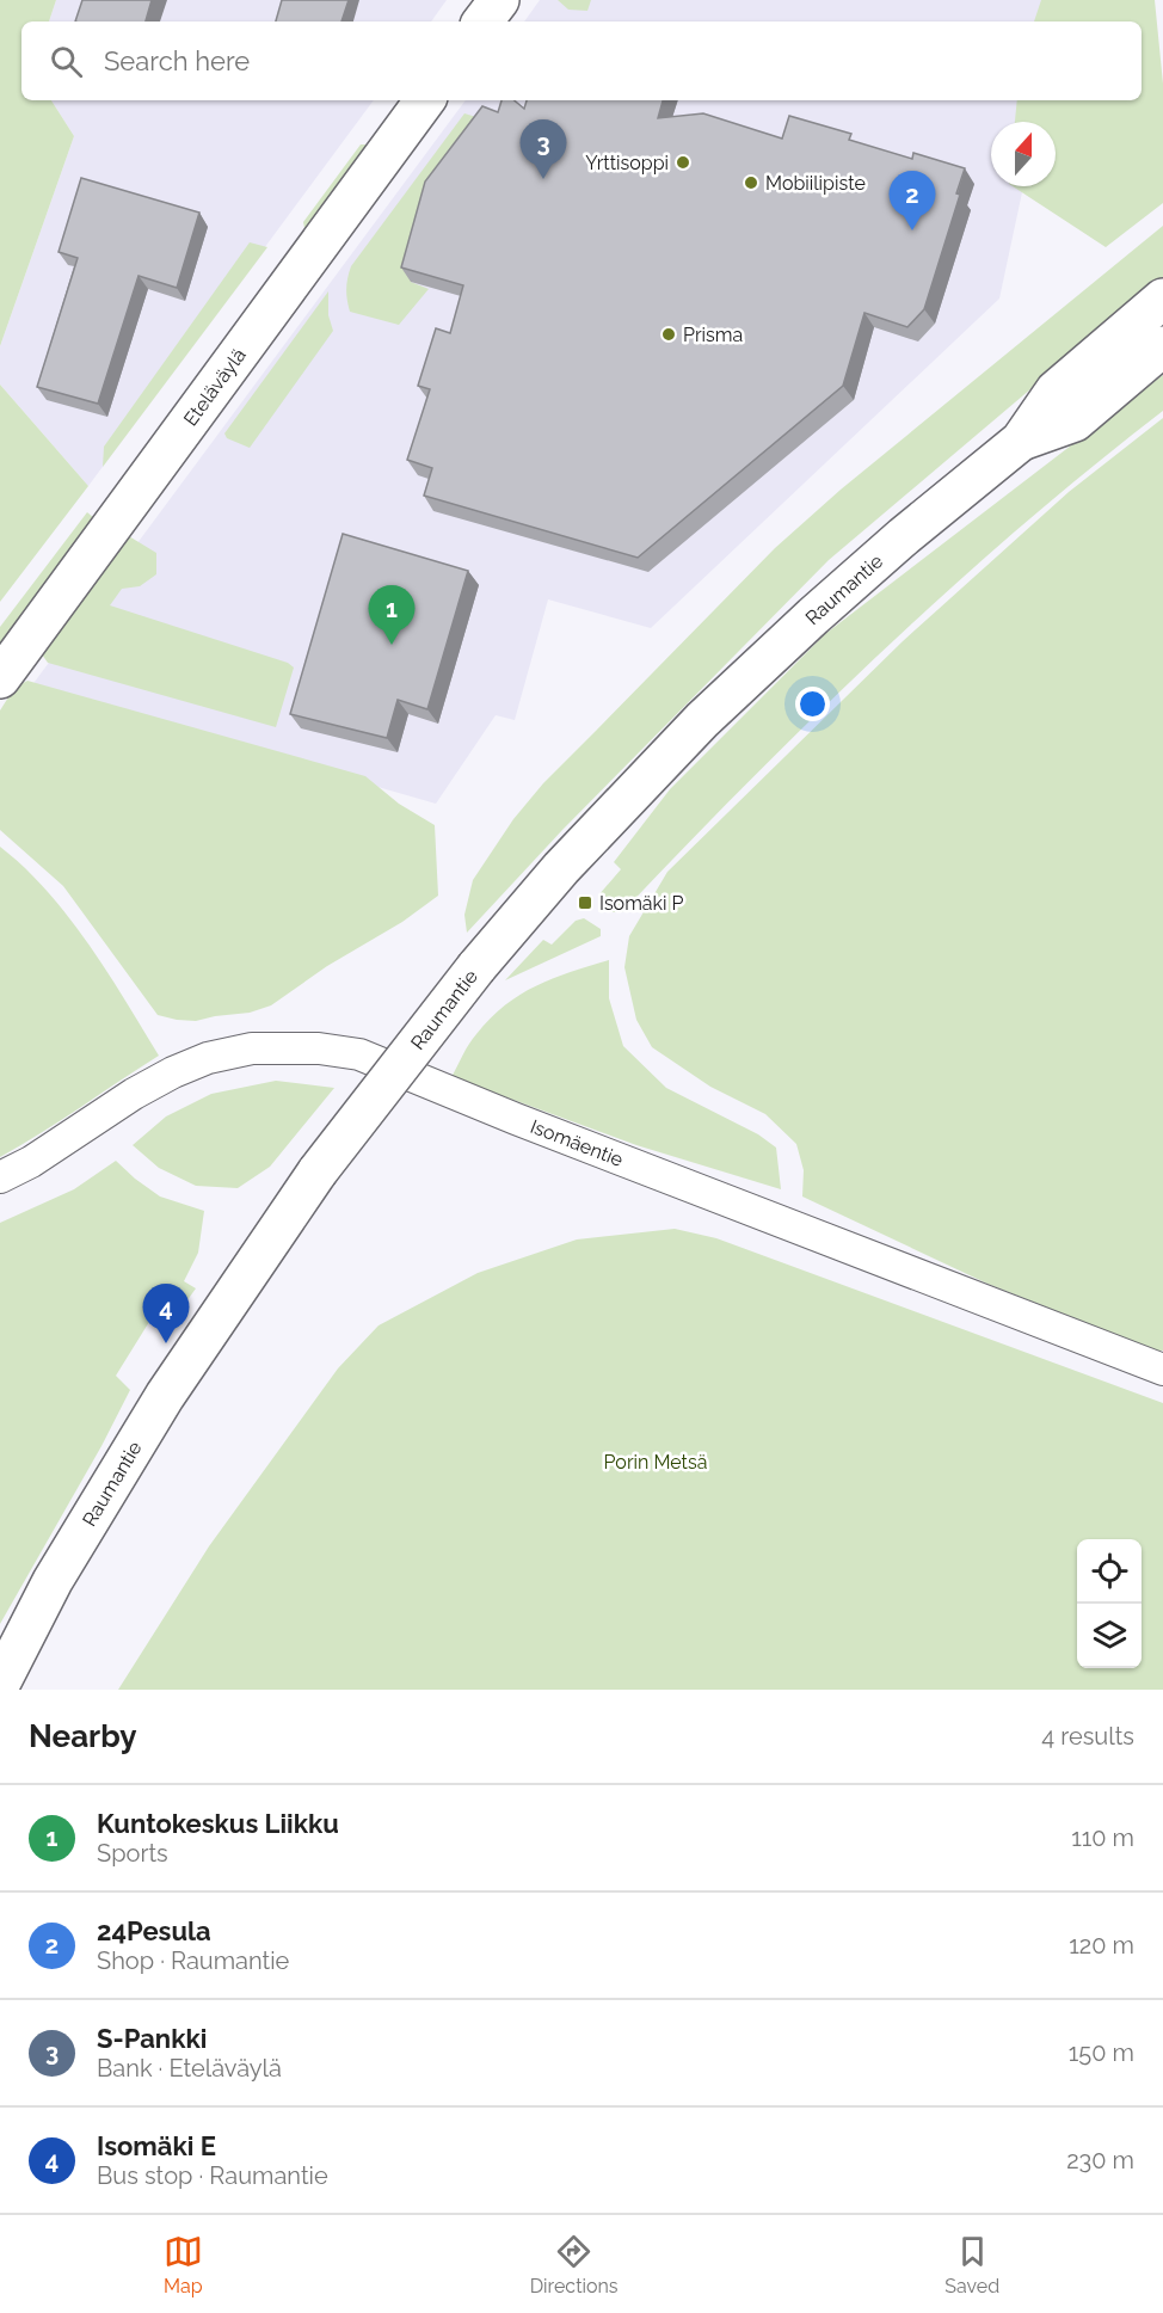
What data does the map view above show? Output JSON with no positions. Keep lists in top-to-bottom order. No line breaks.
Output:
{"streets":{"main road":["Eteläväylä","Raumantie"],"street":["Isomäentie"]},"parks":["Porin Metsä"],"places":{"other":["Yrttisoppi","Mobiilipiste","Prisma"],"transit":["Isomäki P"]},"north":"top","page":{"search":"Search here","pins":["3","2","1","4"],"heading":["Nearby","4 results"],"list":[{"mark":"1","name":"Kuntokeskus Liikku","note":"Sports","value":"110 m"},{"mark":"2","name":"24Pesula","note":"Shop · Raumantie","value":"120 m"},{"mark":"3","name":"S-Pankki","note":"Bank · Eteläväylä","value":"150 m"},{"mark":"4","name":"Isomäki E","note":"Bus stop · Raumantie","value":"230 m"}],"nav":["Map","Directions","Saved"]}}
